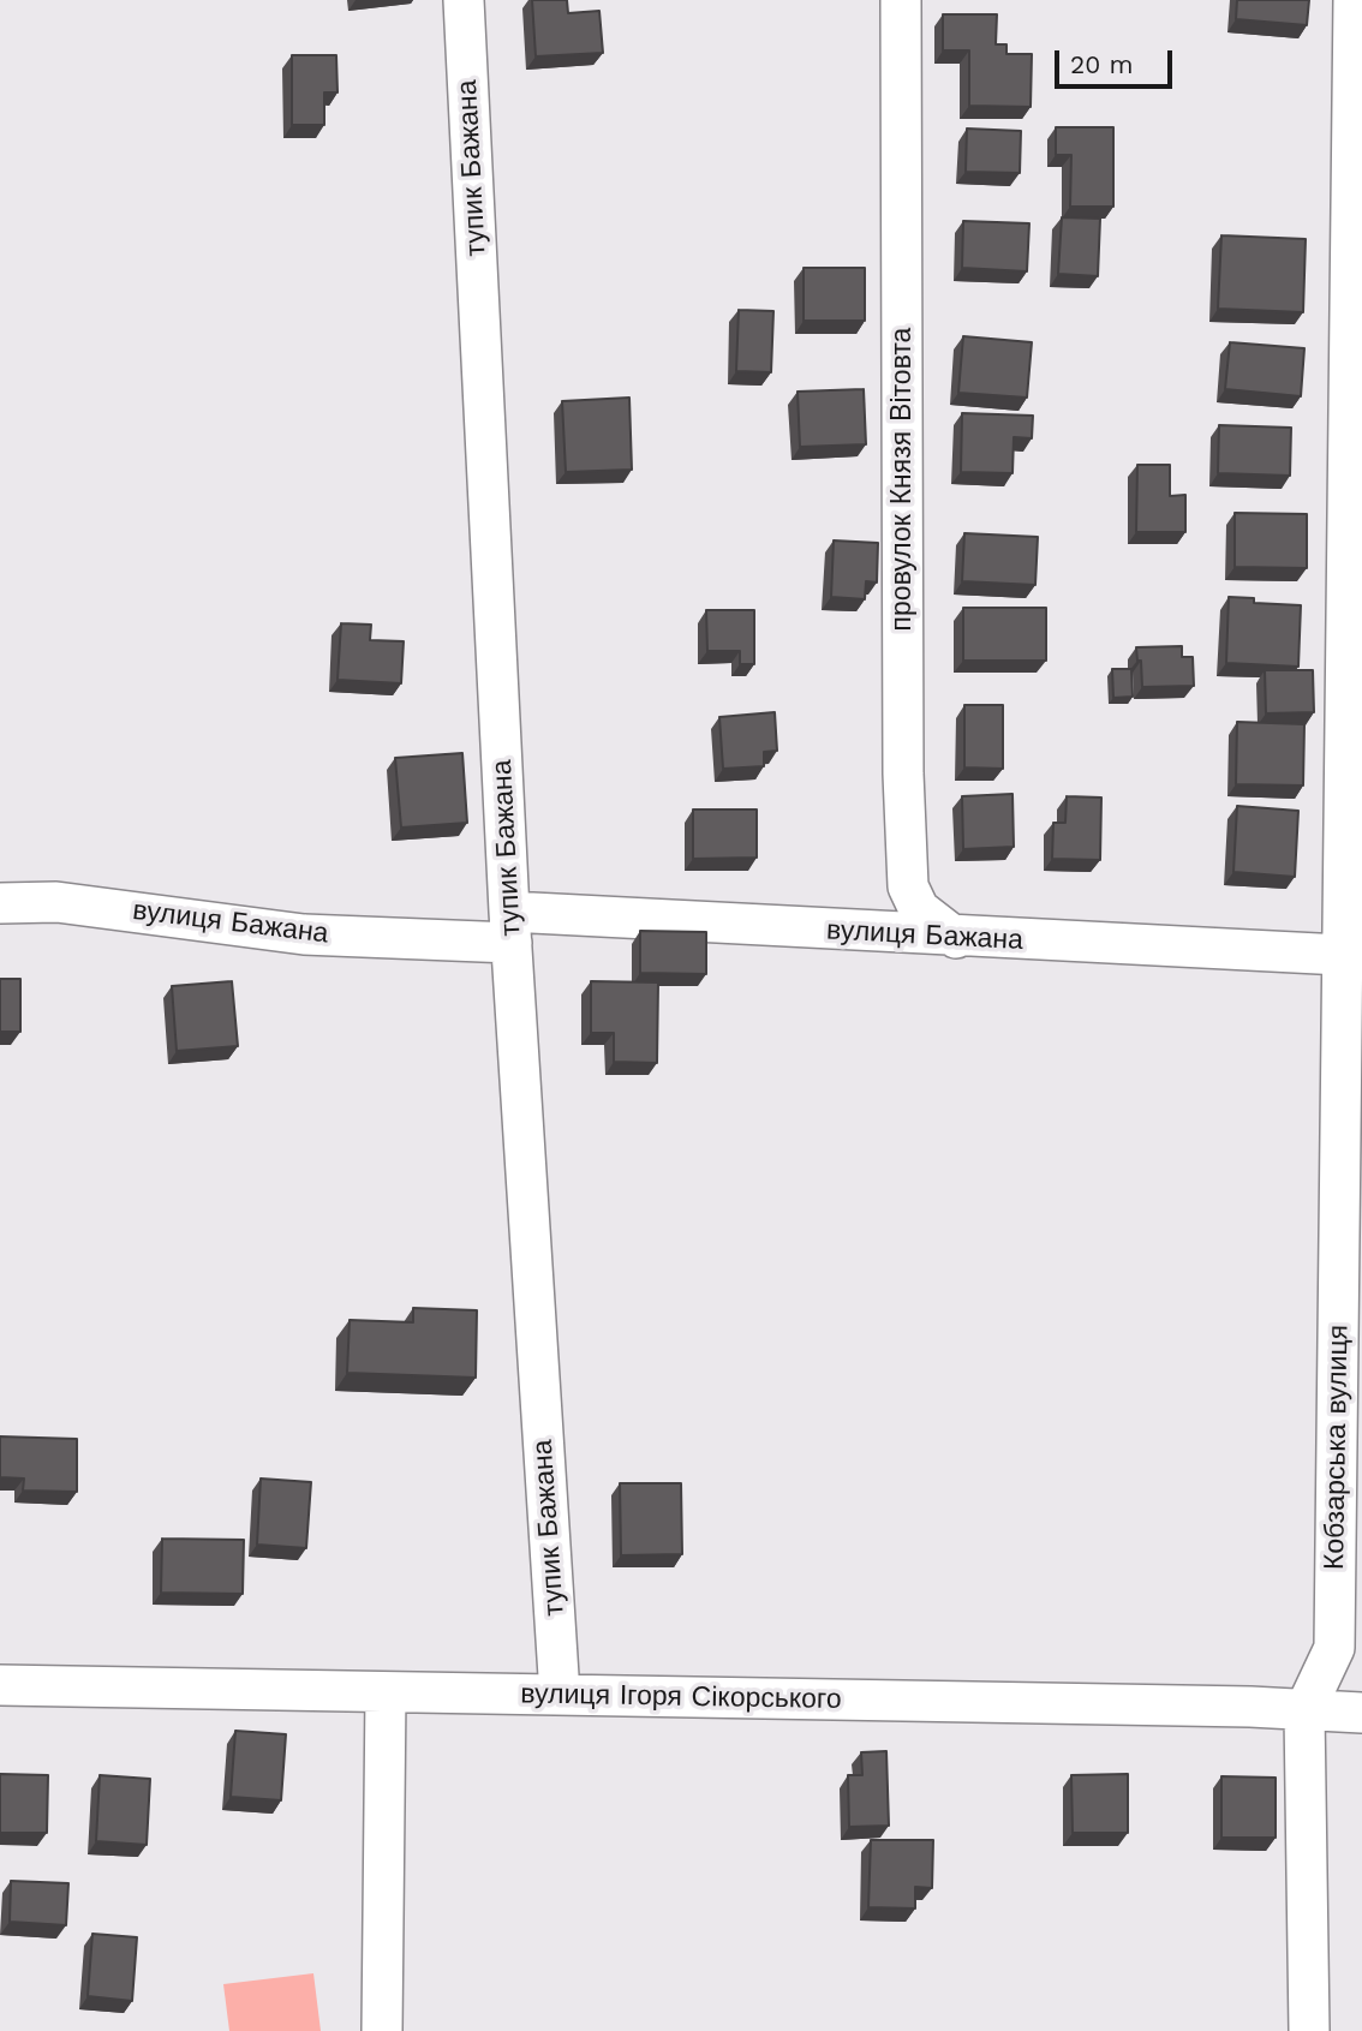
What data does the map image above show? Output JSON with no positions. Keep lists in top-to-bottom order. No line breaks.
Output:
{"streets":{"street":["тупик Бажана","провулок Князя Вітовта","вулиця Бажана","Кобзарська вулиця","вулиця Ігоря Сікорського"]},"crossings":[["тупик Бажана","вулиця Бажана"],["тупик Бажана","вулиця Ігоря Сікорського"],["провулок Князя Вітовта","вулиця Бажана"],["вулиця Бажана","Кобзарська вулиця"],["Кобзарська вулиця","вулиця Ігоря Сікорського"]],"scale_bar":"20 m"}
